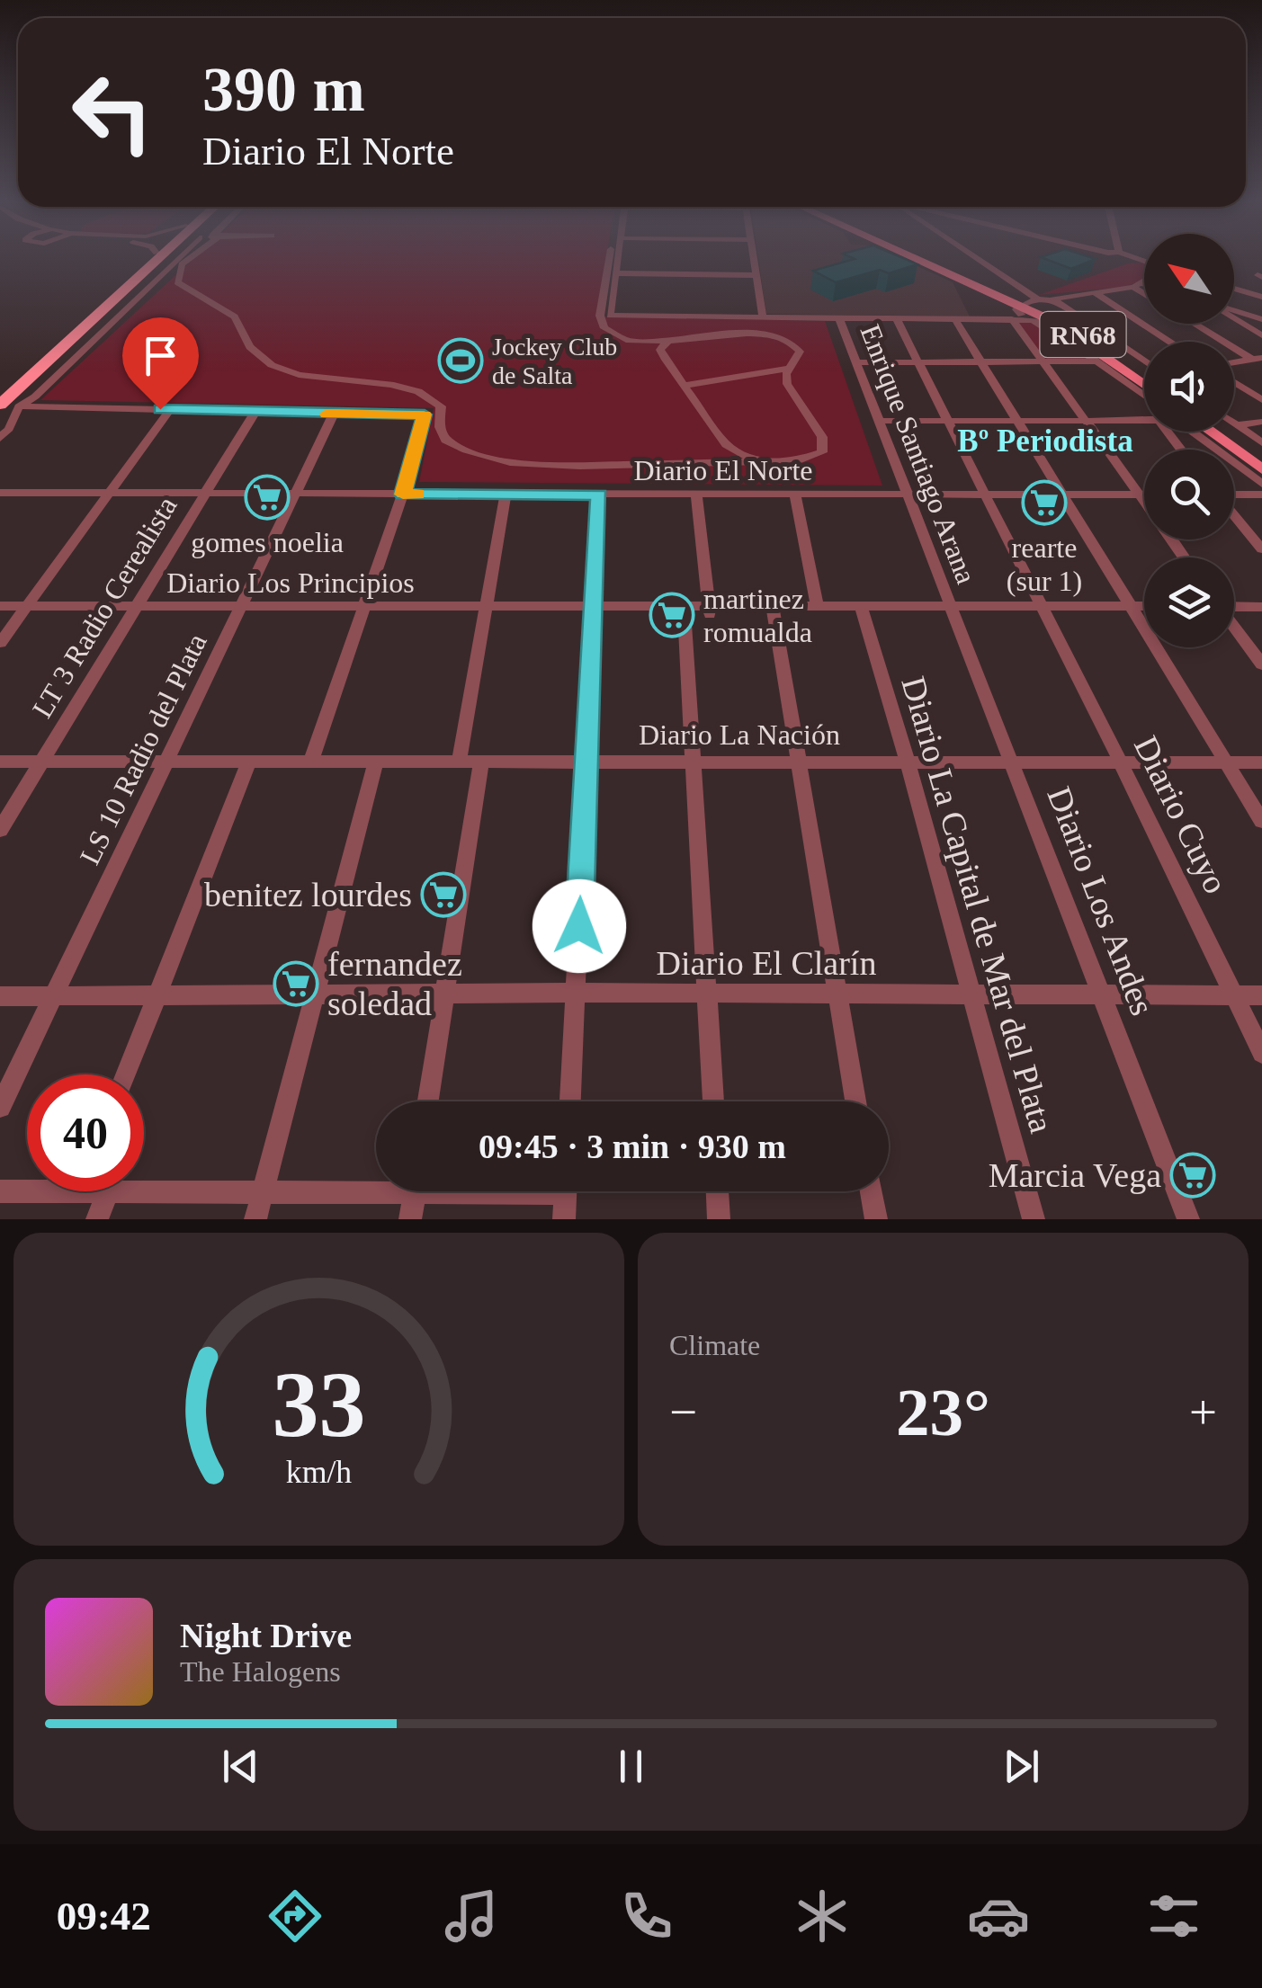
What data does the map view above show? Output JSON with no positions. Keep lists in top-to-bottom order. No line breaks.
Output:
{"streets":{"main road":["RN68"],"street":["Enrique Santiago Arana","Diario El Norte","Diario Los Principios","LT 3 Radio Cerealista","Diario La Nación","LS 10 Radio del Plata","Diario Cuyo","Diario Los Andes","Diario La Capital de Mar del Plata","Diario El Clarín"]},"crossings":[["Enrique Santiago Arana","Diario El Norte"],["Enrique Santiago Arana","Diario Los Principios"],["Enrique Santiago Arana","Diario Los Andes"],["Diario El Norte","LT 3 Radio Cerealista"],["Diario El Norte","LS 10 Radio del Plata"],["Diario El Norte","Diario Cuyo"],["Diario Los Principios","LT 3 Radio Cerealista"],["Diario Los Principios","LS 10 Radio del Plata"],["Diario Los Principios","Diario Cuyo"],["Diario Los Principios","Diario Los Andes"],["Diario Los Principios","Diario La Capital de Mar del Plata"],["LT 3 Radio Cerealista","Diario La Nación"],["Diario La Nación","LS 10 Radio del Plata"],["Diario La Nación","Diario Cuyo"],["Diario La Nación","Diario Los Andes"],["Diario La Nación","Diario La Capital de Mar del Plata"],["LS 10 Radio del Plata","Diario El Clarín"],["Diario Cuyo","Diario El Clarín"],["Diario Los Andes","Diario El Clarín"],["Diario La Capital de Mar del Plata","Diario El Clarín"]],"districts":["Bº Periodista"],"places":{"sports":["Jockey Club de Salta"],"supermarket":["gomes noelia","rearte (sur 1)","martinez romualda","benitez lourdes","fernandez soledad","Marcia Vega"]},"north":"top left","page":{"turn":["390 m","Diario El Norte"],"limit":"40","trip":"09:45 · 3 min · 930 m","tile":"Climate","heat":["−","23°","+"],"song":["Night Drive","The Halogens"],"tabs":"09:42","gauge":["33","km/h"]}}
